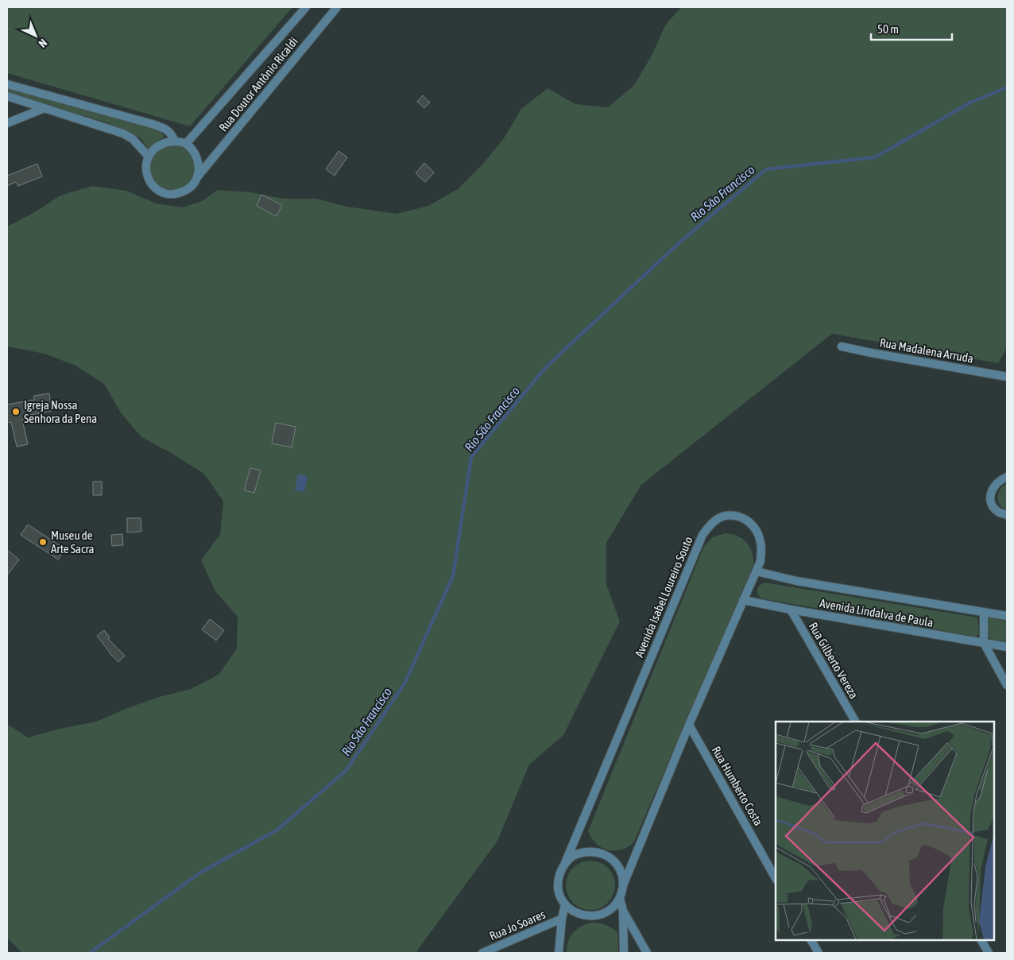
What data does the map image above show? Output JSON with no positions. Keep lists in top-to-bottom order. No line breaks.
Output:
{"streets":{"street":["Rua Doutor Antônio Ricaldi","Rua Madalena Arruda","Avenida Isabel Loureiro Souto","Avenida Lindalva de Paula","Rua Gilberto Vereza","Rua Humberto Costa","Rua Jo Soares"]},"crossings":[["Avenida Isabel Loureiro Souto","Avenida Lindalva de Paula"],["Avenida Isabel Loureiro Souto","Rua Humberto Costa"],["Avenida Lindalva de Paula","Rua Gilberto Vereza"]],"water":["Rio São Francisco"],"places":["Igreja Nossa Senhora da Pena","Museu de Arte Sacra"],"scale_bar":"50 m","north":"bottom right"}
